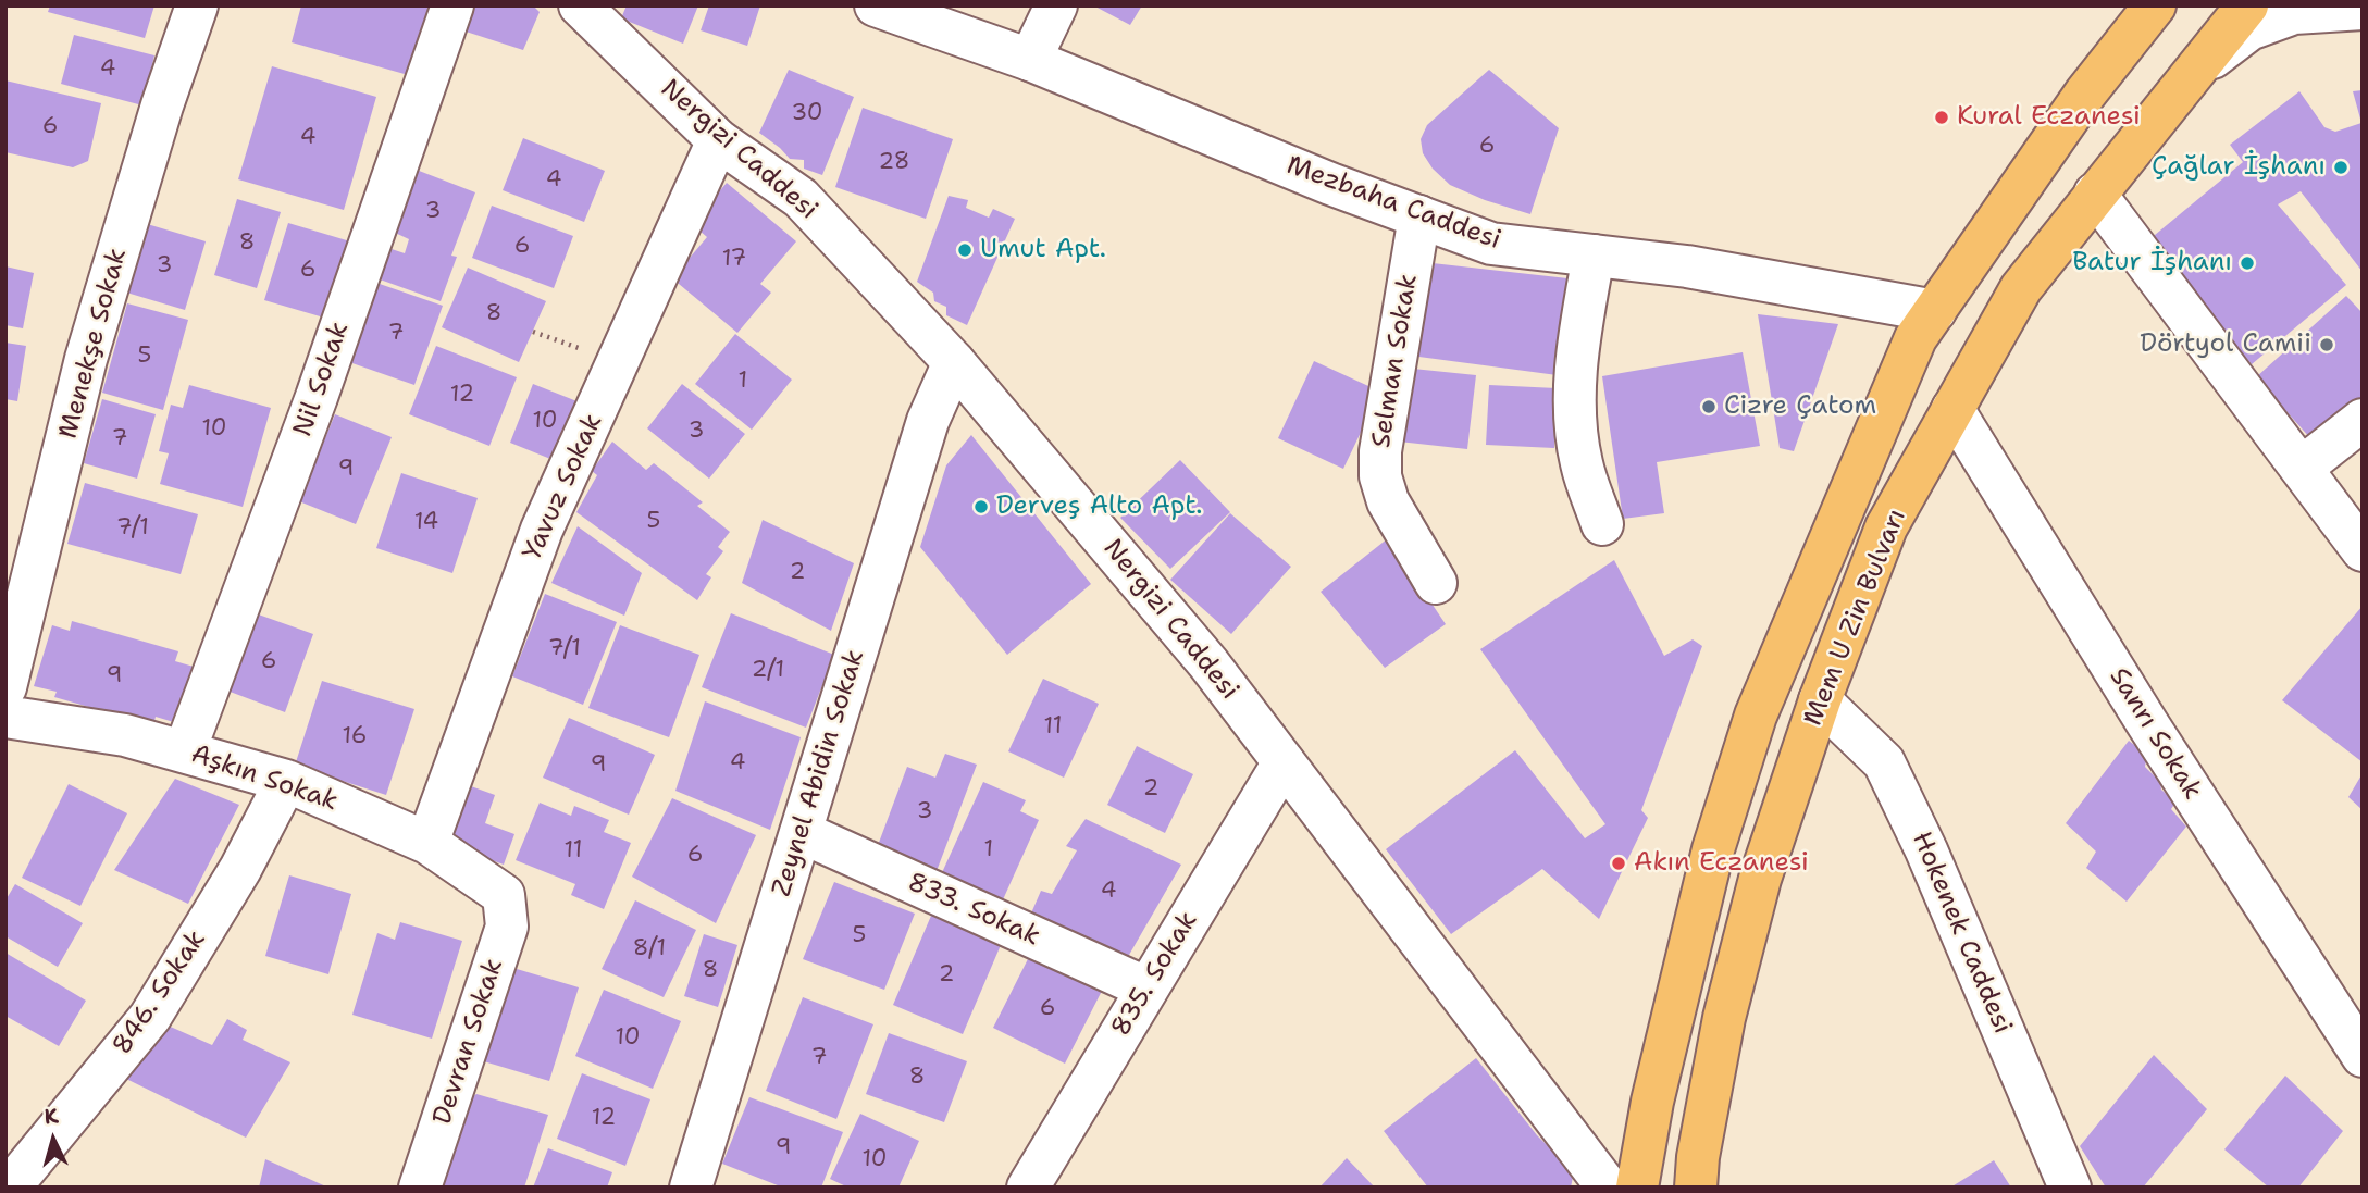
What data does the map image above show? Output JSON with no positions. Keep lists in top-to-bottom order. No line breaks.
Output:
{"streets":{"main road":["Mem U Zin Bulvarı"],"street":["Nergizi Caddesi","Mezbaha Caddesi","Menekşe Sokak","Selman Sokak","Nil Sokak","Yavuz Sokak","Sanrı Sokak","Zeynel Abidin Sokak","Aşkın Sokak","833. Sokak","Hokenek Caddesi","835. Sokak","846. Sokak","Devran Sokak"]},"crossings":[["Nergizi Caddesi","Yavuz Sokak"],["Nergizi Caddesi","Zeynel Abidin Sokak"],["Nergizi Caddesi","835. Sokak"],["Mezbaha Caddesi","Selman Sokak"],["Mezbaha Caddesi","Mem U Zin Bulvarı"],["Nil Sokak","Aşkın Sokak"],["Yavuz Sokak","Aşkın Sokak"],["Mem U Zin Bulvarı","Sanrı Sokak"],["Mem U Zin Bulvarı","Hokenek Caddesi"],["Zeynel Abidin Sokak","833. Sokak"],["Aşkın Sokak","846. Sokak"],["Aşkın Sokak","Devran Sokak"],["833. Sokak","835. Sokak"]],"places":["Kural Eczanesi","Çağlar İşhanı","Umut Apt.","Batur İşhanı","Dörtyol Camii","Cizre Çatom","Derveş Alto Apt.","Akın Eczanesi"],"house_numbers":["4","30","6","4","6","28","4","3","8","6","17","3","6","8","7","5","1","12","10","10","3","7","9","5","14","7/1","2","7/1","6","2/1","9","11","16","4","9","2","3","1","11","6","4","5","8/1","8","2","6","10","7","8","12","9","10"],"north":"top"}
